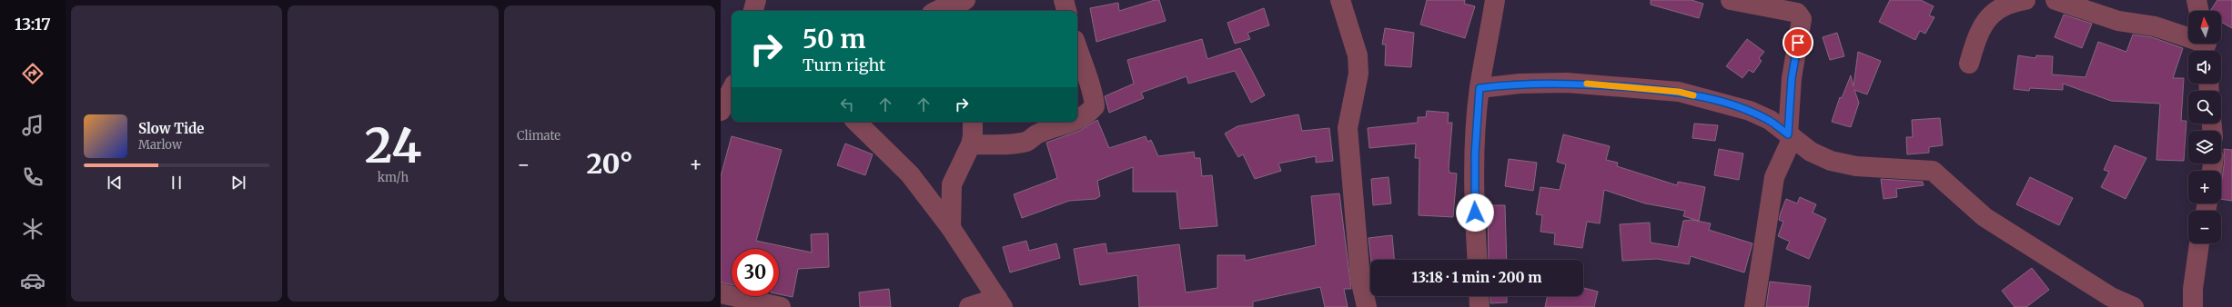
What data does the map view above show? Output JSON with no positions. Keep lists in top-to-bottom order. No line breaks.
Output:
{"north":"top","page":{"tabs":"13:17","tile":[["24","km/h"],"Climate"],"map_buttons":["+","−"],"turn":["50 m","Turn right"],"song":["Slow Tide","Marlow"],"heat":["−","20°","+"],"limit":"30","trip":"13:18 · 1 min · 200 m"}}
